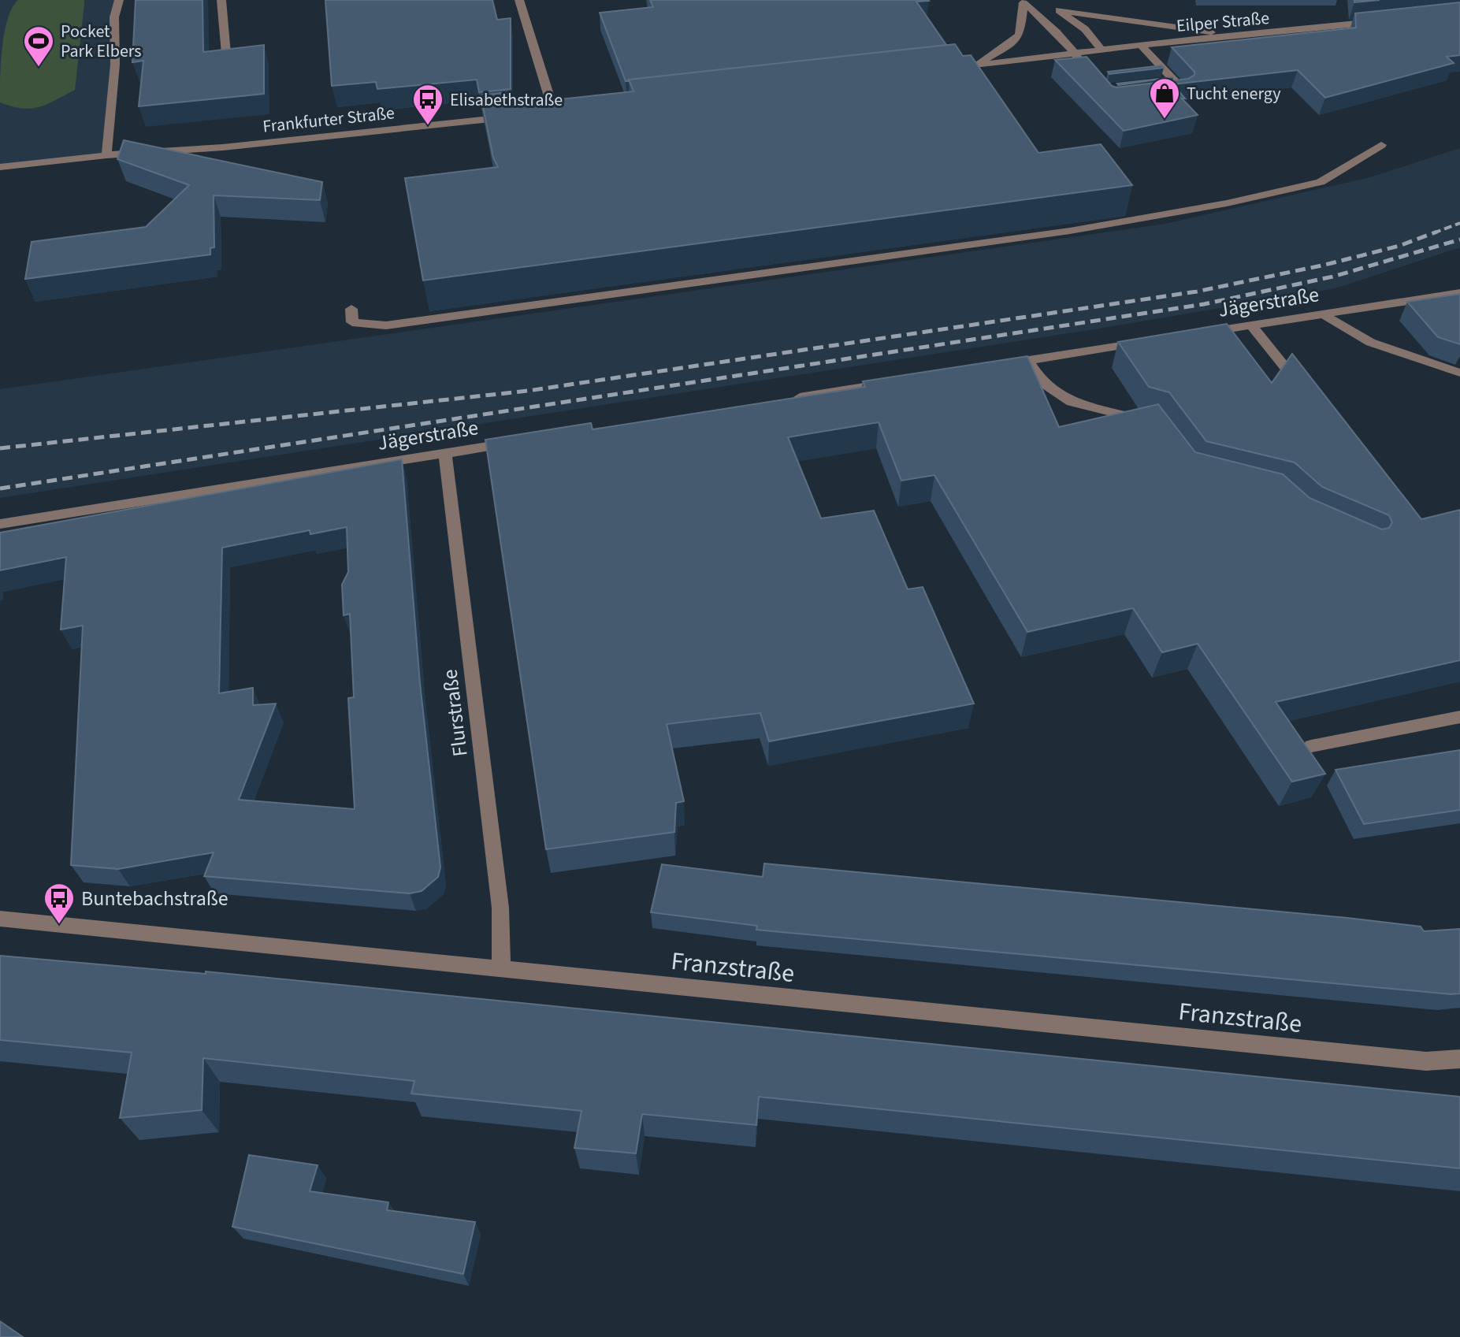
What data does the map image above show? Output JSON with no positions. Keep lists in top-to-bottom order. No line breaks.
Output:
{"streets":{"street":["Eilper Straße","Frankfurter Straße","Jägerstraße","Flurstraße","Franzstraße"]},"crossings":[["Jägerstraße","Flurstraße"],["Flurstraße","Franzstraße"]],"places":{"sports":["Pocket Park Elbers"],"shop":["Tucht energy"],"bus stop":["Elisabethstraße","Buntebachstraße"]}}
